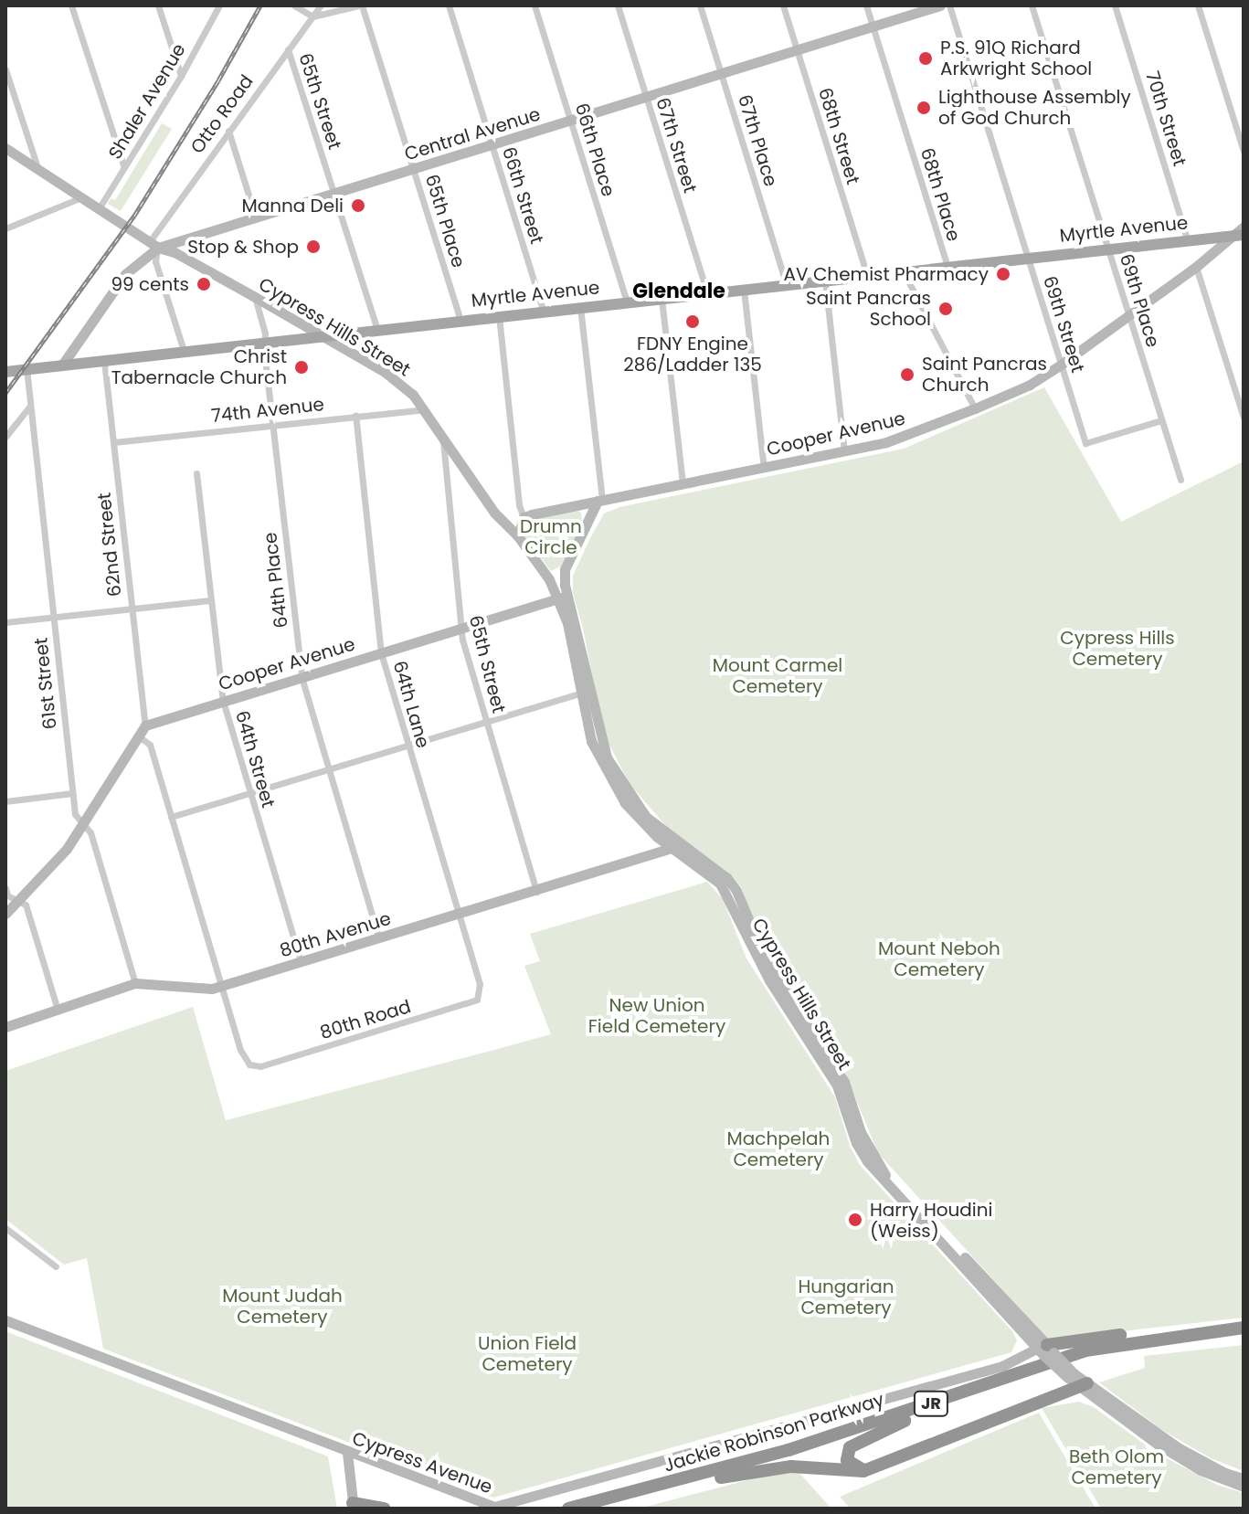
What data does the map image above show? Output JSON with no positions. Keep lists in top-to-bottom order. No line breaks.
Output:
{"streets":{"highway":["JR","Jackie Robinson Parkway"],"main road":["Myrtle Avenue"],"street":["Shaler Avenue","65th Street","Otto Road","70th Street","Central Avenue","68th Street","67th Place","67th Street","66th Place","68th Place","66th Street","65th Place","69th Place","69th Street","Cypress Hills Street","74th Avenue","Cooper Avenue","62nd Street","64th Place","61st Street","64th Lane","64th Street","80th Avenue","80th Road","Cypress Avenue"]},"crossings":[["Shaler Avenue","Cypress Hills Street"],["65th Street","Otto Road"],["65th Street","Central Avenue"],["65th Street","Myrtle Avenue"],["65th Street","Cypress Hills Street"],["65th Street","Cooper Avenue"],["65th Street","80th Avenue"],["Otto Road","Central Avenue"],["Otto Road","Cypress Hills Street"],["70th Street","Myrtle Avenue"],["Central Avenue","68th Street"],["Central Avenue","67th Place"],["Central Avenue","67th Street"],["Central Avenue","66th Place"],["Central Avenue","68th Place"],["Central Avenue","66th Street"],["Central Avenue","65th Place"],["Central Avenue","Myrtle Avenue"],["Central Avenue","Cypress Hills Street"],["68th Street","Myrtle Avenue"],["67th Place","Myrtle Avenue"],["67th Street","Myrtle Avenue"],["66th Place","Myrtle Avenue"],["68th Place","Myrtle Avenue"],["66th Street","Myrtle Avenue"],["65th Place","Myrtle Avenue"],["Myrtle Avenue","69th Place"],["Myrtle Avenue","69th Street"],["Myrtle Avenue","Cypress Hills Street"],["Myrtle Avenue","Cooper Avenue"],["Myrtle Avenue","62nd Street"],["Myrtle Avenue","64th Place"],["Myrtle Avenue","61st Street"],["69th Place","69th Street"],["69th Place","Cooper Avenue"],["69th Street","Cooper Avenue"],["Cypress Hills Street","74th Avenue"],["Cypress Hills Street","Cooper Avenue"],["Cypress Hills Street","64th Place"],["Cypress Hills Street","80th Avenue"],["Cypress Hills Street","Cypress Avenue"],["74th Avenue","62nd Street"],["74th Avenue","64th Place"],["74th Avenue","64th Lane"],["Cooper Avenue","62nd Street"],["Cooper Avenue","64th Place"],["Cooper Avenue","64th Lane"],["Cooper Avenue","64th Street"],["64th Place","80th Avenue"],["61st Street","80th Avenue"],["64th Lane","80th Avenue"],["64th Lane","80th Road"],["64th Street","80th Avenue"],["80th Avenue","80th Road"]],"districts":["Glendale"],"parks":["Drumn Circle","Cypress Hills Cemetery","Mount Carmel Cemetery","Mount Neboh Cemetery","New Union Field Cemetery","Machpelah Cemetery","Hungarian Cemetery","Mount Judah Cemetery","Union Field Cemetery","Beth Olom Cemetery"],"places":["P.S. 91Q Richard Arkwright School","Lighthouse Assembly of God Church","Manna Deli","Stop & Shop","AV Chemist Pharmacy","99 cents","Saint Pancras School","FDNY Engine 286/Ladder 135","Christ Tabernacle Church","Saint Pancras Church","Harry Houdini (Weiss)"]}
